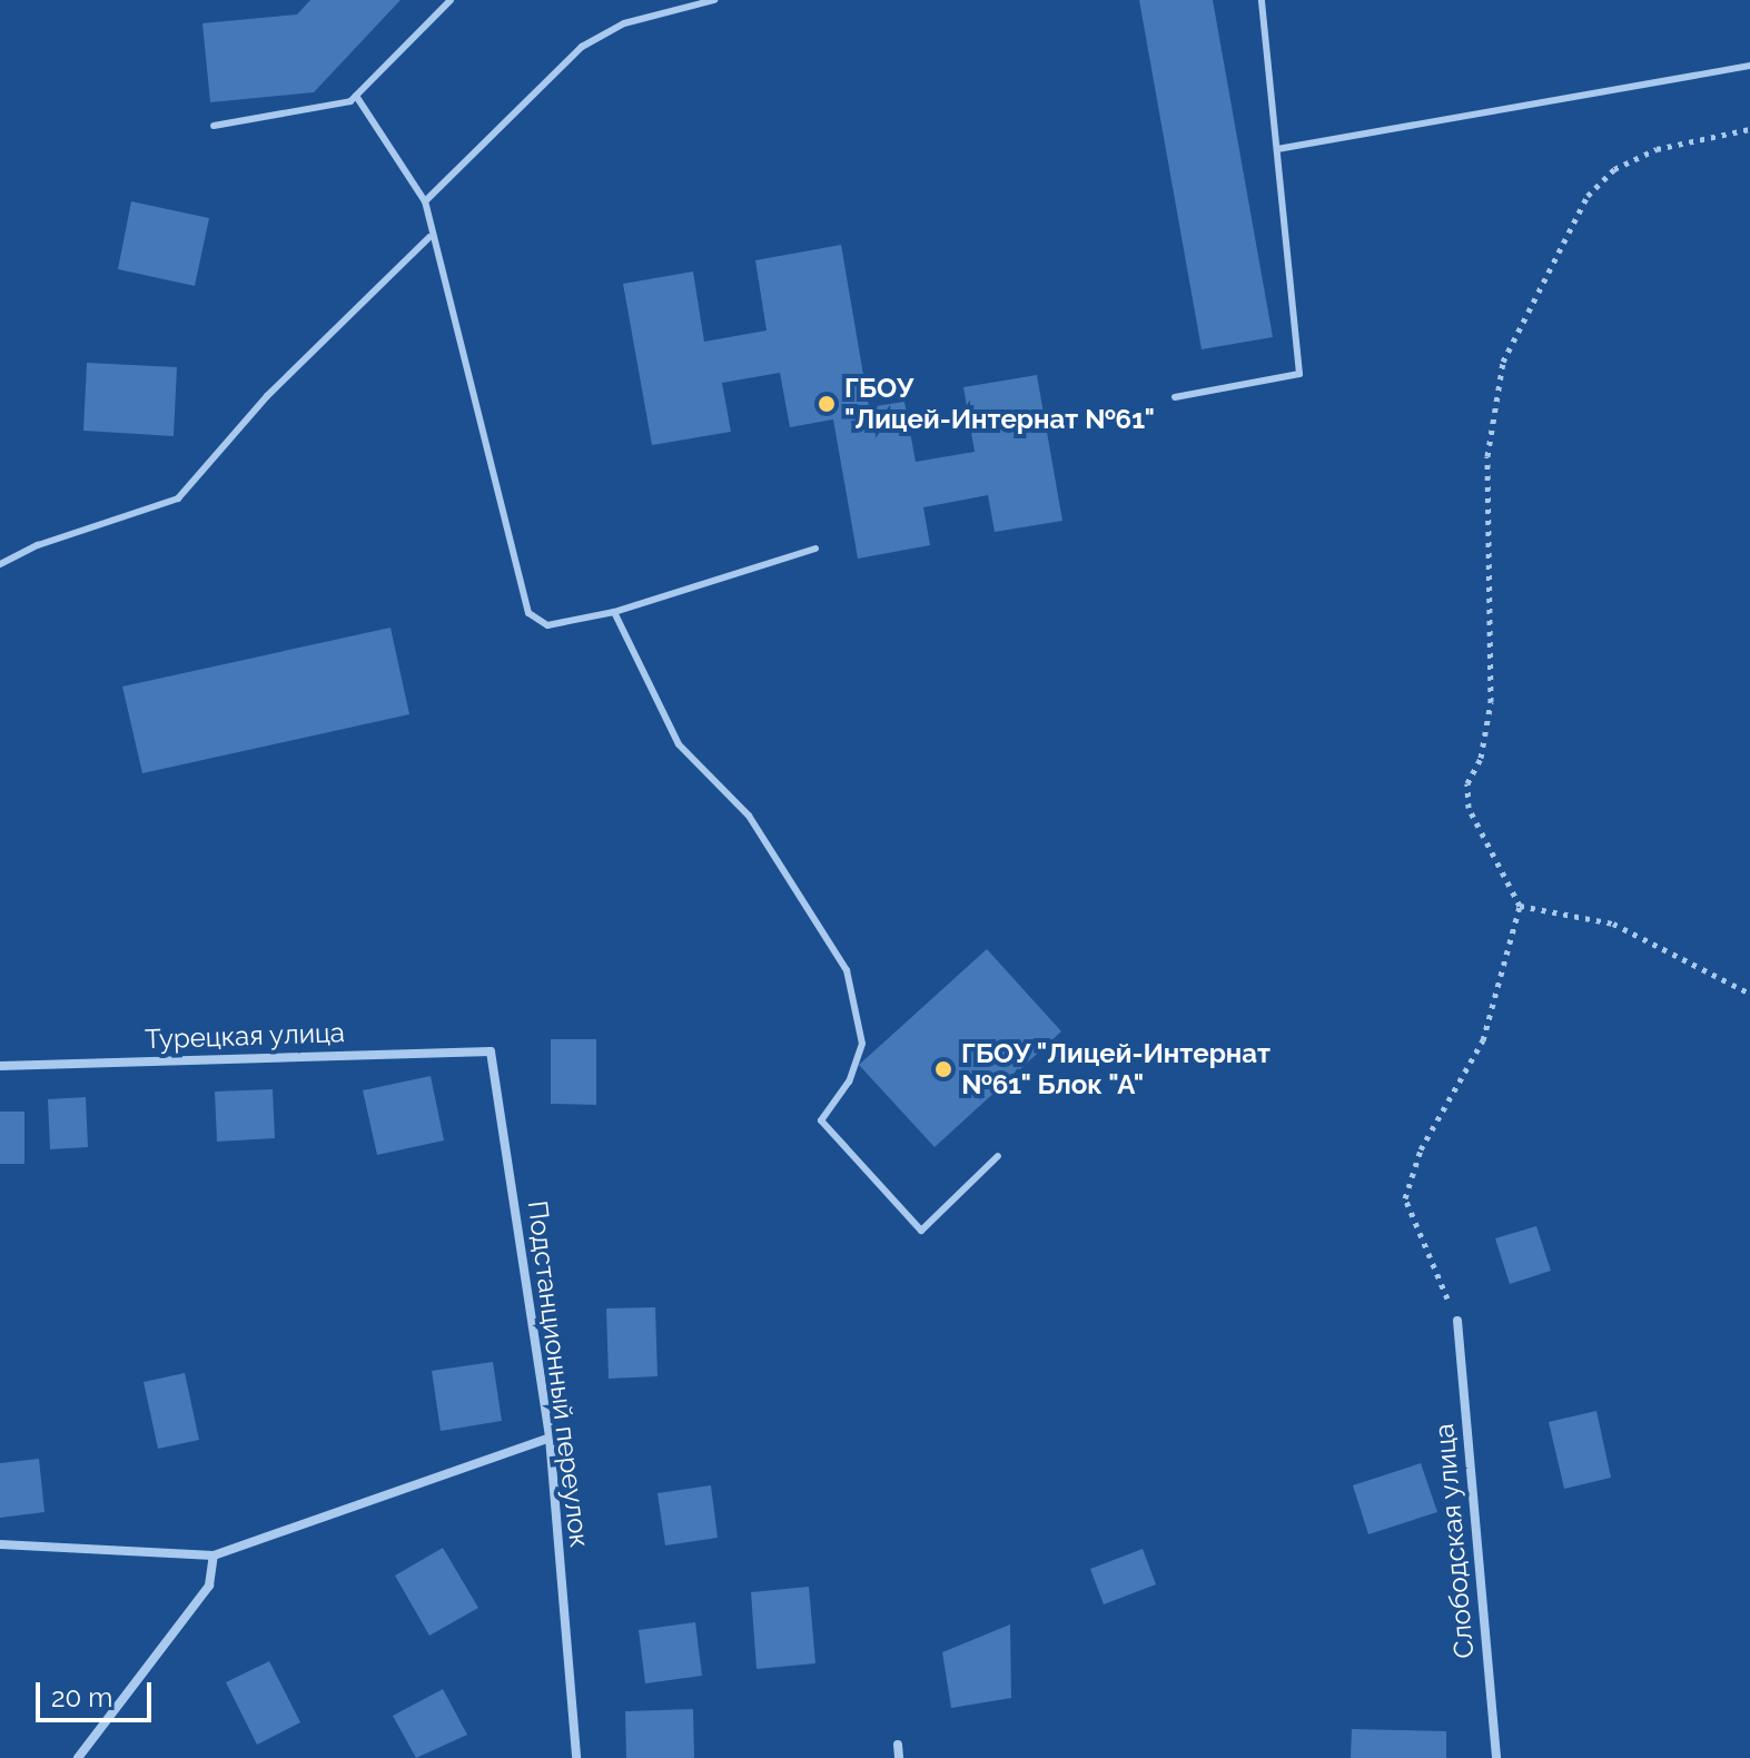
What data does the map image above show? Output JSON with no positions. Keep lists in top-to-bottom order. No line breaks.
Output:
{"streets":{"street":["Турецкая улица","Подстанционный переулок","Слободская улица"]},"crossings":[["Турецкая улица","Подстанционный переулок"]],"places":["ГБОУ \"Лицей-Интернат №61\"","ГБОУ \"Лицей-Интернат №61\" Блок \"А\""],"scale_bar":"20 m"}
